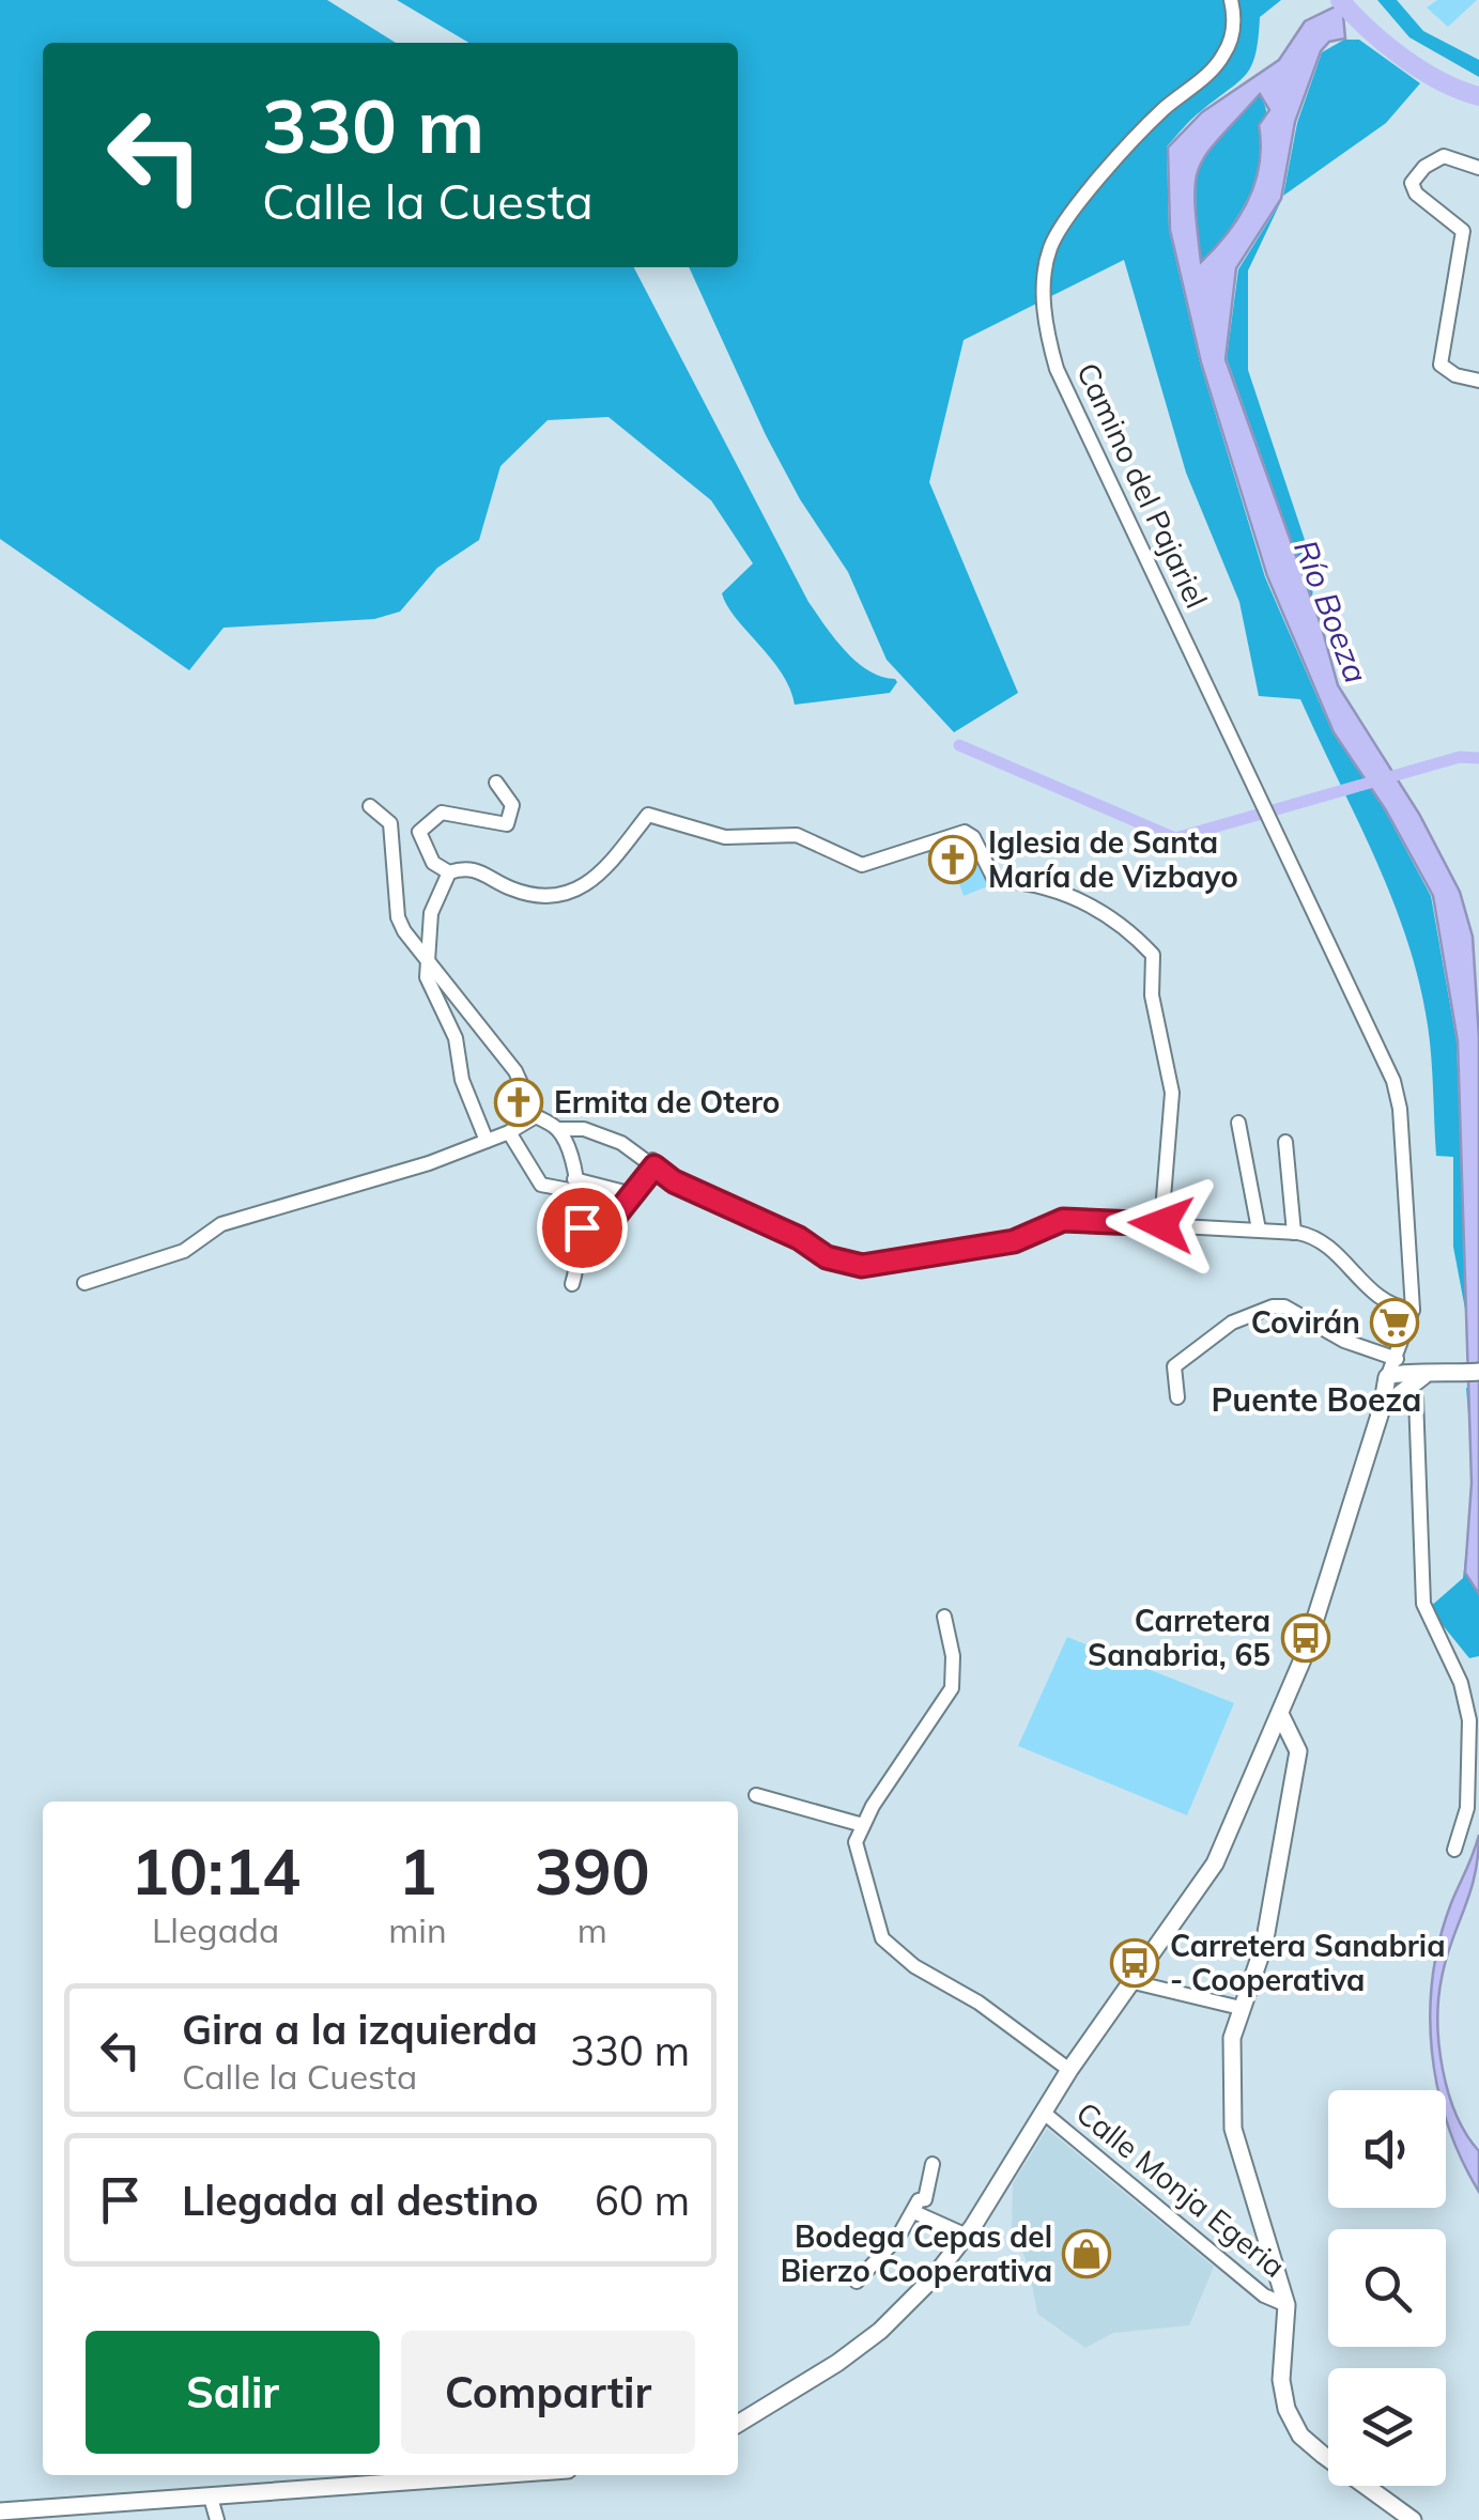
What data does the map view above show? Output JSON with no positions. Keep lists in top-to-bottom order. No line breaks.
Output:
{"streets":{"street":["Camino del Pajariel","Calle Monja Egeria"]},"districts":["Puente Boeza"],"water":["Río Boeza"],"places":{"church":["Iglesia de Santa María de Vizbayo","Ermita de Otero"],"supermarket":["Covirán"],"bus stop":["Carretera Sanabria, 65","Carretera Sanabria - Cooperativa"],"shop":["Bodega Cepas del Bierzo Cooperativa"]},"page":{"turn":["330 m","Calle la Cuesta"],"eta":["10:14","Llegada","1","min","390","m"],"list":[{"name":"Gira a la izquierda","note":"Calle la Cuesta","value":"330 m"},{"name":"Llegada al destino","value":"60 m"}],"buttons":["Salir","Compartir"]}}
